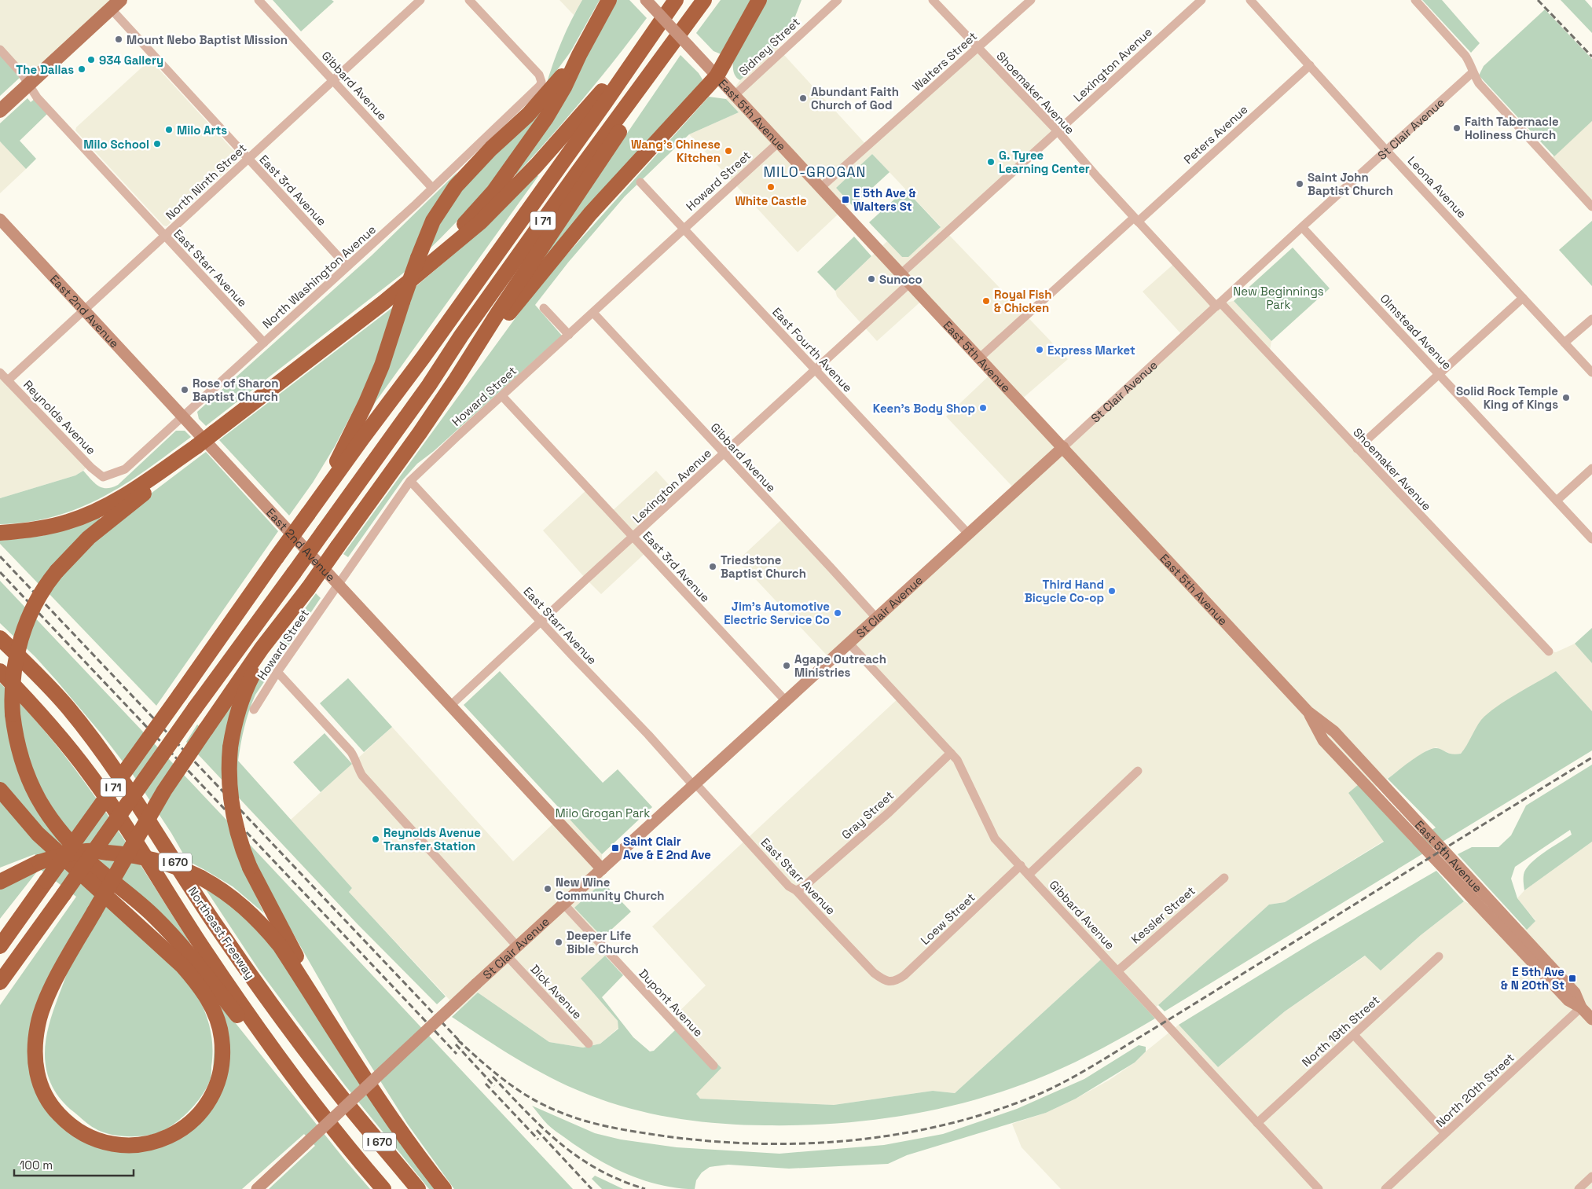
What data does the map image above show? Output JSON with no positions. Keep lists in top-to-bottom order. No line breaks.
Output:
{"streets":{"highway":["I 71","I 670","Northeast Freeway"],"street":["Sidney Street","Walters Street","Lexington Avenue","Gibbard Avenue","Shoemaker Avenue","East 5th Avenue","St Clair Avenue","Peters Avenue","Howard Street","North Ninth Street","Leona Avenue","East 3rd Avenue","East Starr Avenue","North Washington Avenue","East 2nd Avenue","Olmstead Avenue","East Fourth Avenue","Reynolds Avenue","Gray Street","Kessler Street","Loew Street","Dick Avenue","Dupont Avenue","North 19th Street","North 20th Street"]},"crossings":[["Sidney Street","East 5th Avenue"],["Walters Street","Shoemaker Avenue"],["Walters Street","East 5th Avenue"],["Lexington Avenue","Gibbard Avenue"],["Lexington Avenue","Shoemaker Avenue"],["Lexington Avenue","East 5th Avenue"],["Lexington Avenue","East 3rd Avenue"],["Lexington Avenue","East Starr Avenue"],["Lexington Avenue","East 2nd Avenue"],["Lexington Avenue","East Fourth Avenue"],["Gibbard Avenue","St Clair Avenue"],["Gibbard Avenue","Howard Street"],["Gibbard Avenue","North Ninth Street"],["Gibbard Avenue","North Washington Avenue"],["Gibbard Avenue","Gray Street"],["Gibbard Avenue","Kessler Street"],["Gibbard Avenue","Loew Street"],["Gibbard Avenue","North 19th Street"],["Shoemaker Avenue","St Clair Avenue"],["Shoemaker Avenue","Peters Avenue"],["East 5th Avenue","St Clair Avenue"],["East 5th Avenue","Peters Avenue"],["East 5th Avenue","Howard Street"],["East 5th Avenue","North 20th Street"],["St Clair Avenue","Leona Avenue"],["St Clair Avenue","East 3rd Avenue"],["St Clair Avenue","East Starr Avenue"],["St Clair Avenue","East 2nd Avenue"],["St Clair Avenue","Olmstead Avenue"],["St Clair Avenue","East Fourth Avenue"],["St Clair Avenue","Dick Avenue"],["St Clair Avenue","Dupont Avenue"],["Peters Avenue","Leona Avenue"],["Howard Street","East 3rd Avenue"],["Howard Street","East Starr Avenue"],["Howard Street","East 2nd Avenue"],["Howard Street","East Fourth Avenue"],["North Ninth Street","East 3rd Avenue"],["North Ninth Street","East Starr Avenue"],["North Ninth Street","East 2nd Avenue"],["North Ninth Street","Reynolds Avenue"],["East 3rd Avenue","North Washington Avenue"],["East Starr Avenue","North Washington Avenue"],["East Starr Avenue","Gray Street"],["East Starr Avenue","Loew Street"],["North Washington Avenue","East 2nd Avenue"],["North Washington Avenue","Reynolds Avenue"]],"districts":["MILO-GROGAN"],"parks":["New Beginnings Park","Milo Grogan Park"],"places":{"other":["Mount Nebo Baptist Mission","934 Gallery","The Dallas","Abundant Faith Church of God","Faith Tabernacle Holiness Church","Milo Arts","Milo School","Wang's Chinese Kitchen","G. Tyree Learning Center","Saint John Baptist Church","White Castle","Sunoco","Royal Fish & Chicken","Express Market","Rose of Sharon Baptist Church","Solid Rock Temple King of Kings","Keen's Body Shop","Triedstone Baptist Church","Third Hand Bicycle Co-op","Jim's Automotive Electric Service Co","Agape Outreach Ministries","Reynolds Avenue Transfer Station","New Wine Community Church","Deeper Life Bible Church"],"transit":["E 5th Ave & Walters St","Saint Clair Ave & E 2nd Ave","E 5th Ave & N 20th St"]},"scale_bar":"100 m"}
